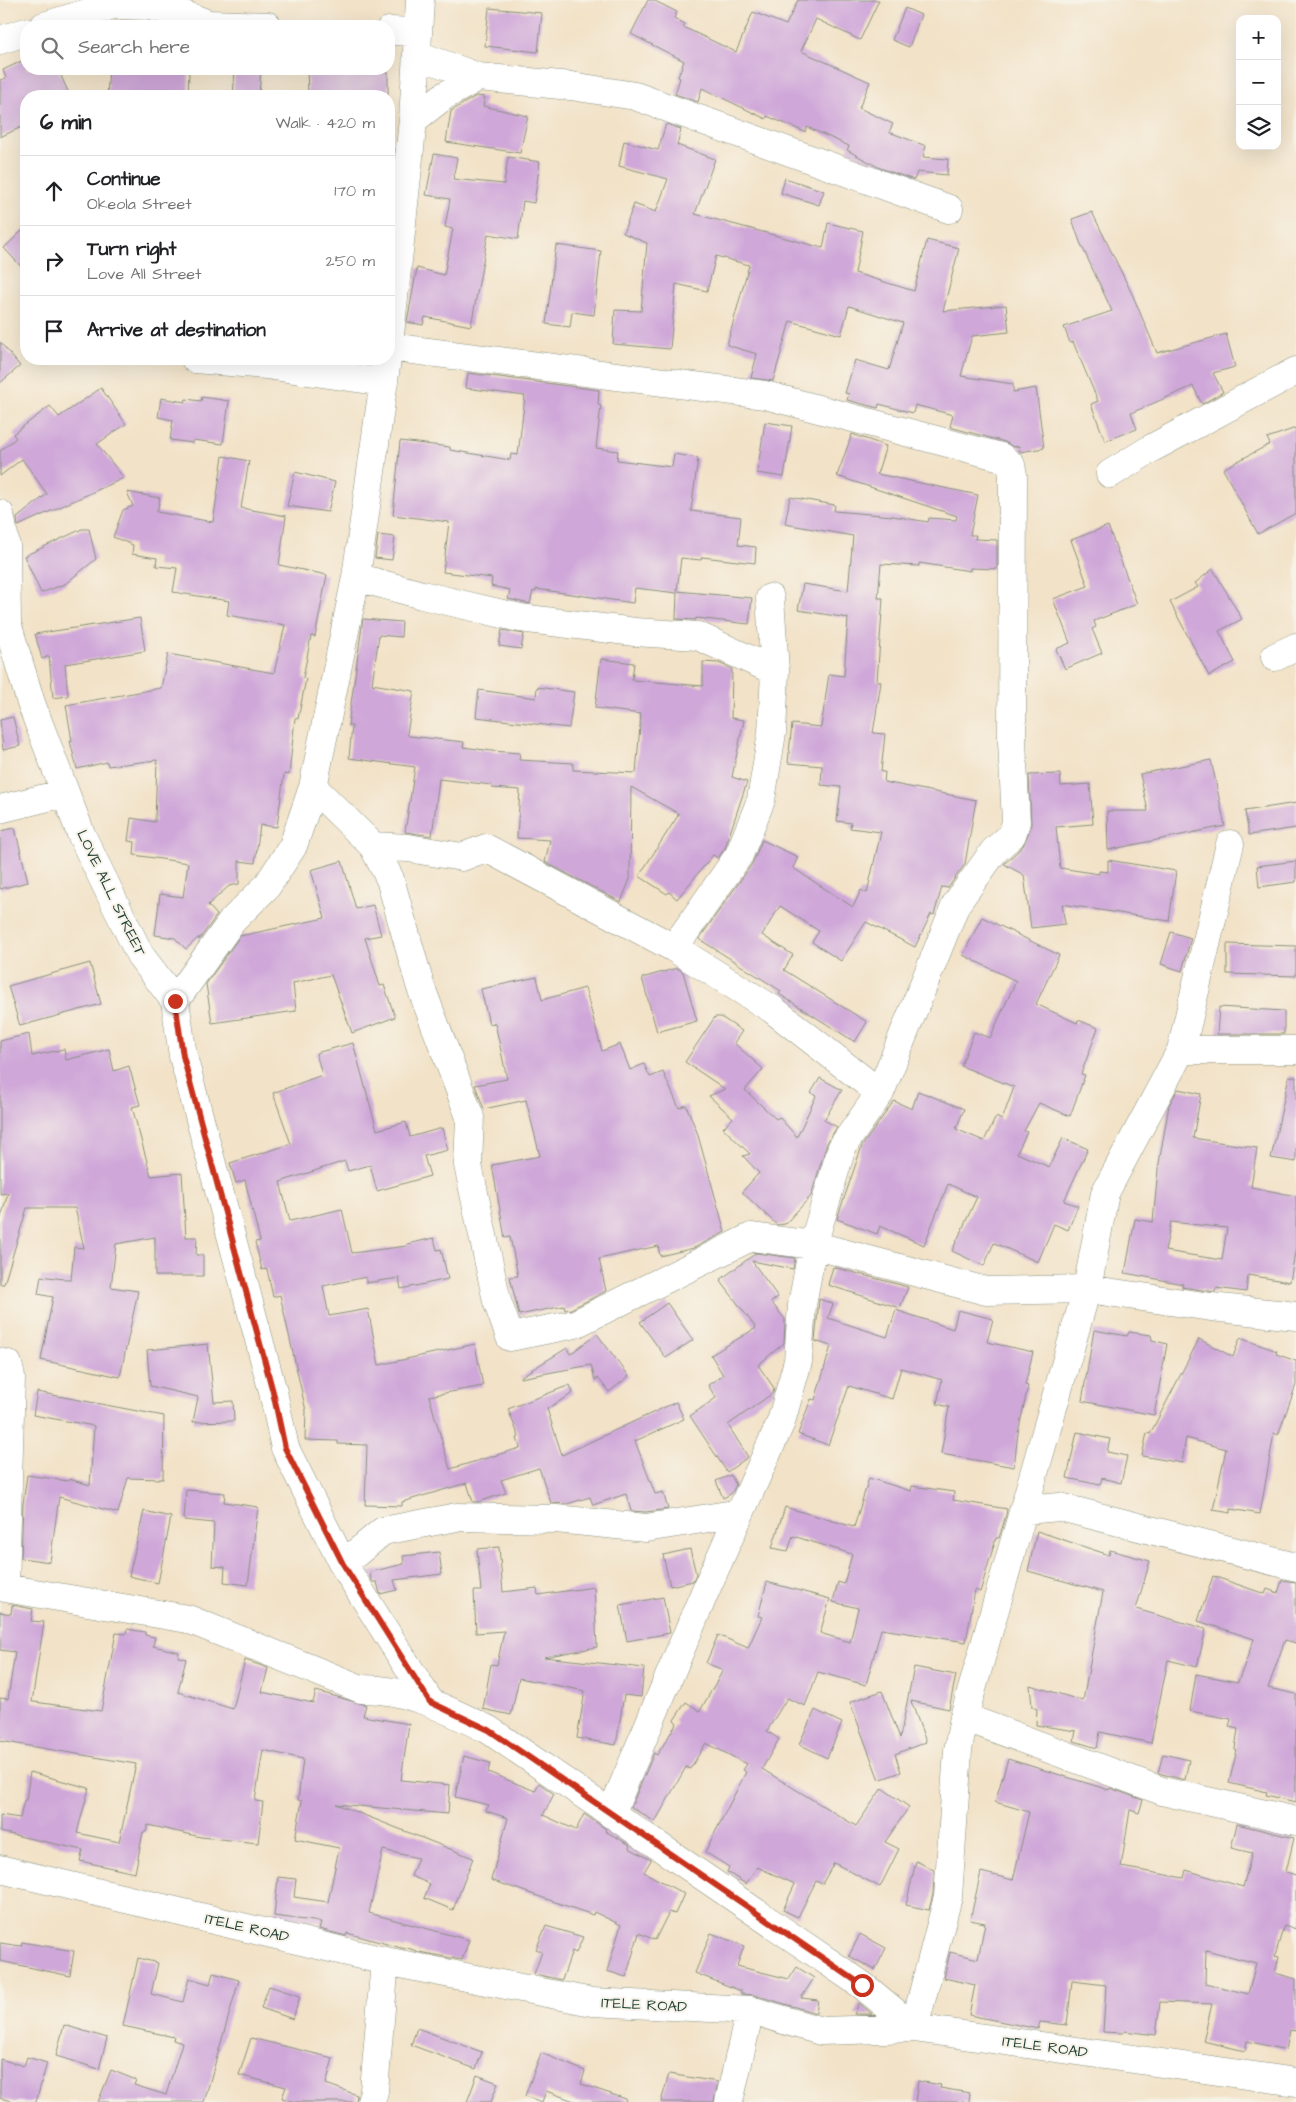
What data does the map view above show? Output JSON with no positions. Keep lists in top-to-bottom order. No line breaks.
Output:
{"streets":{"street":["LOVE ALL STREET","ITELE ROAD"]},"page":{"map_buttons":["+","−"],"search":"Search here","heading":["6 min","Walk · 420 m"],"list":[["Continue","Okeola Street","170 m"],["Turn right","Love All Street","250 m"],"Arrive at destination"]}}
